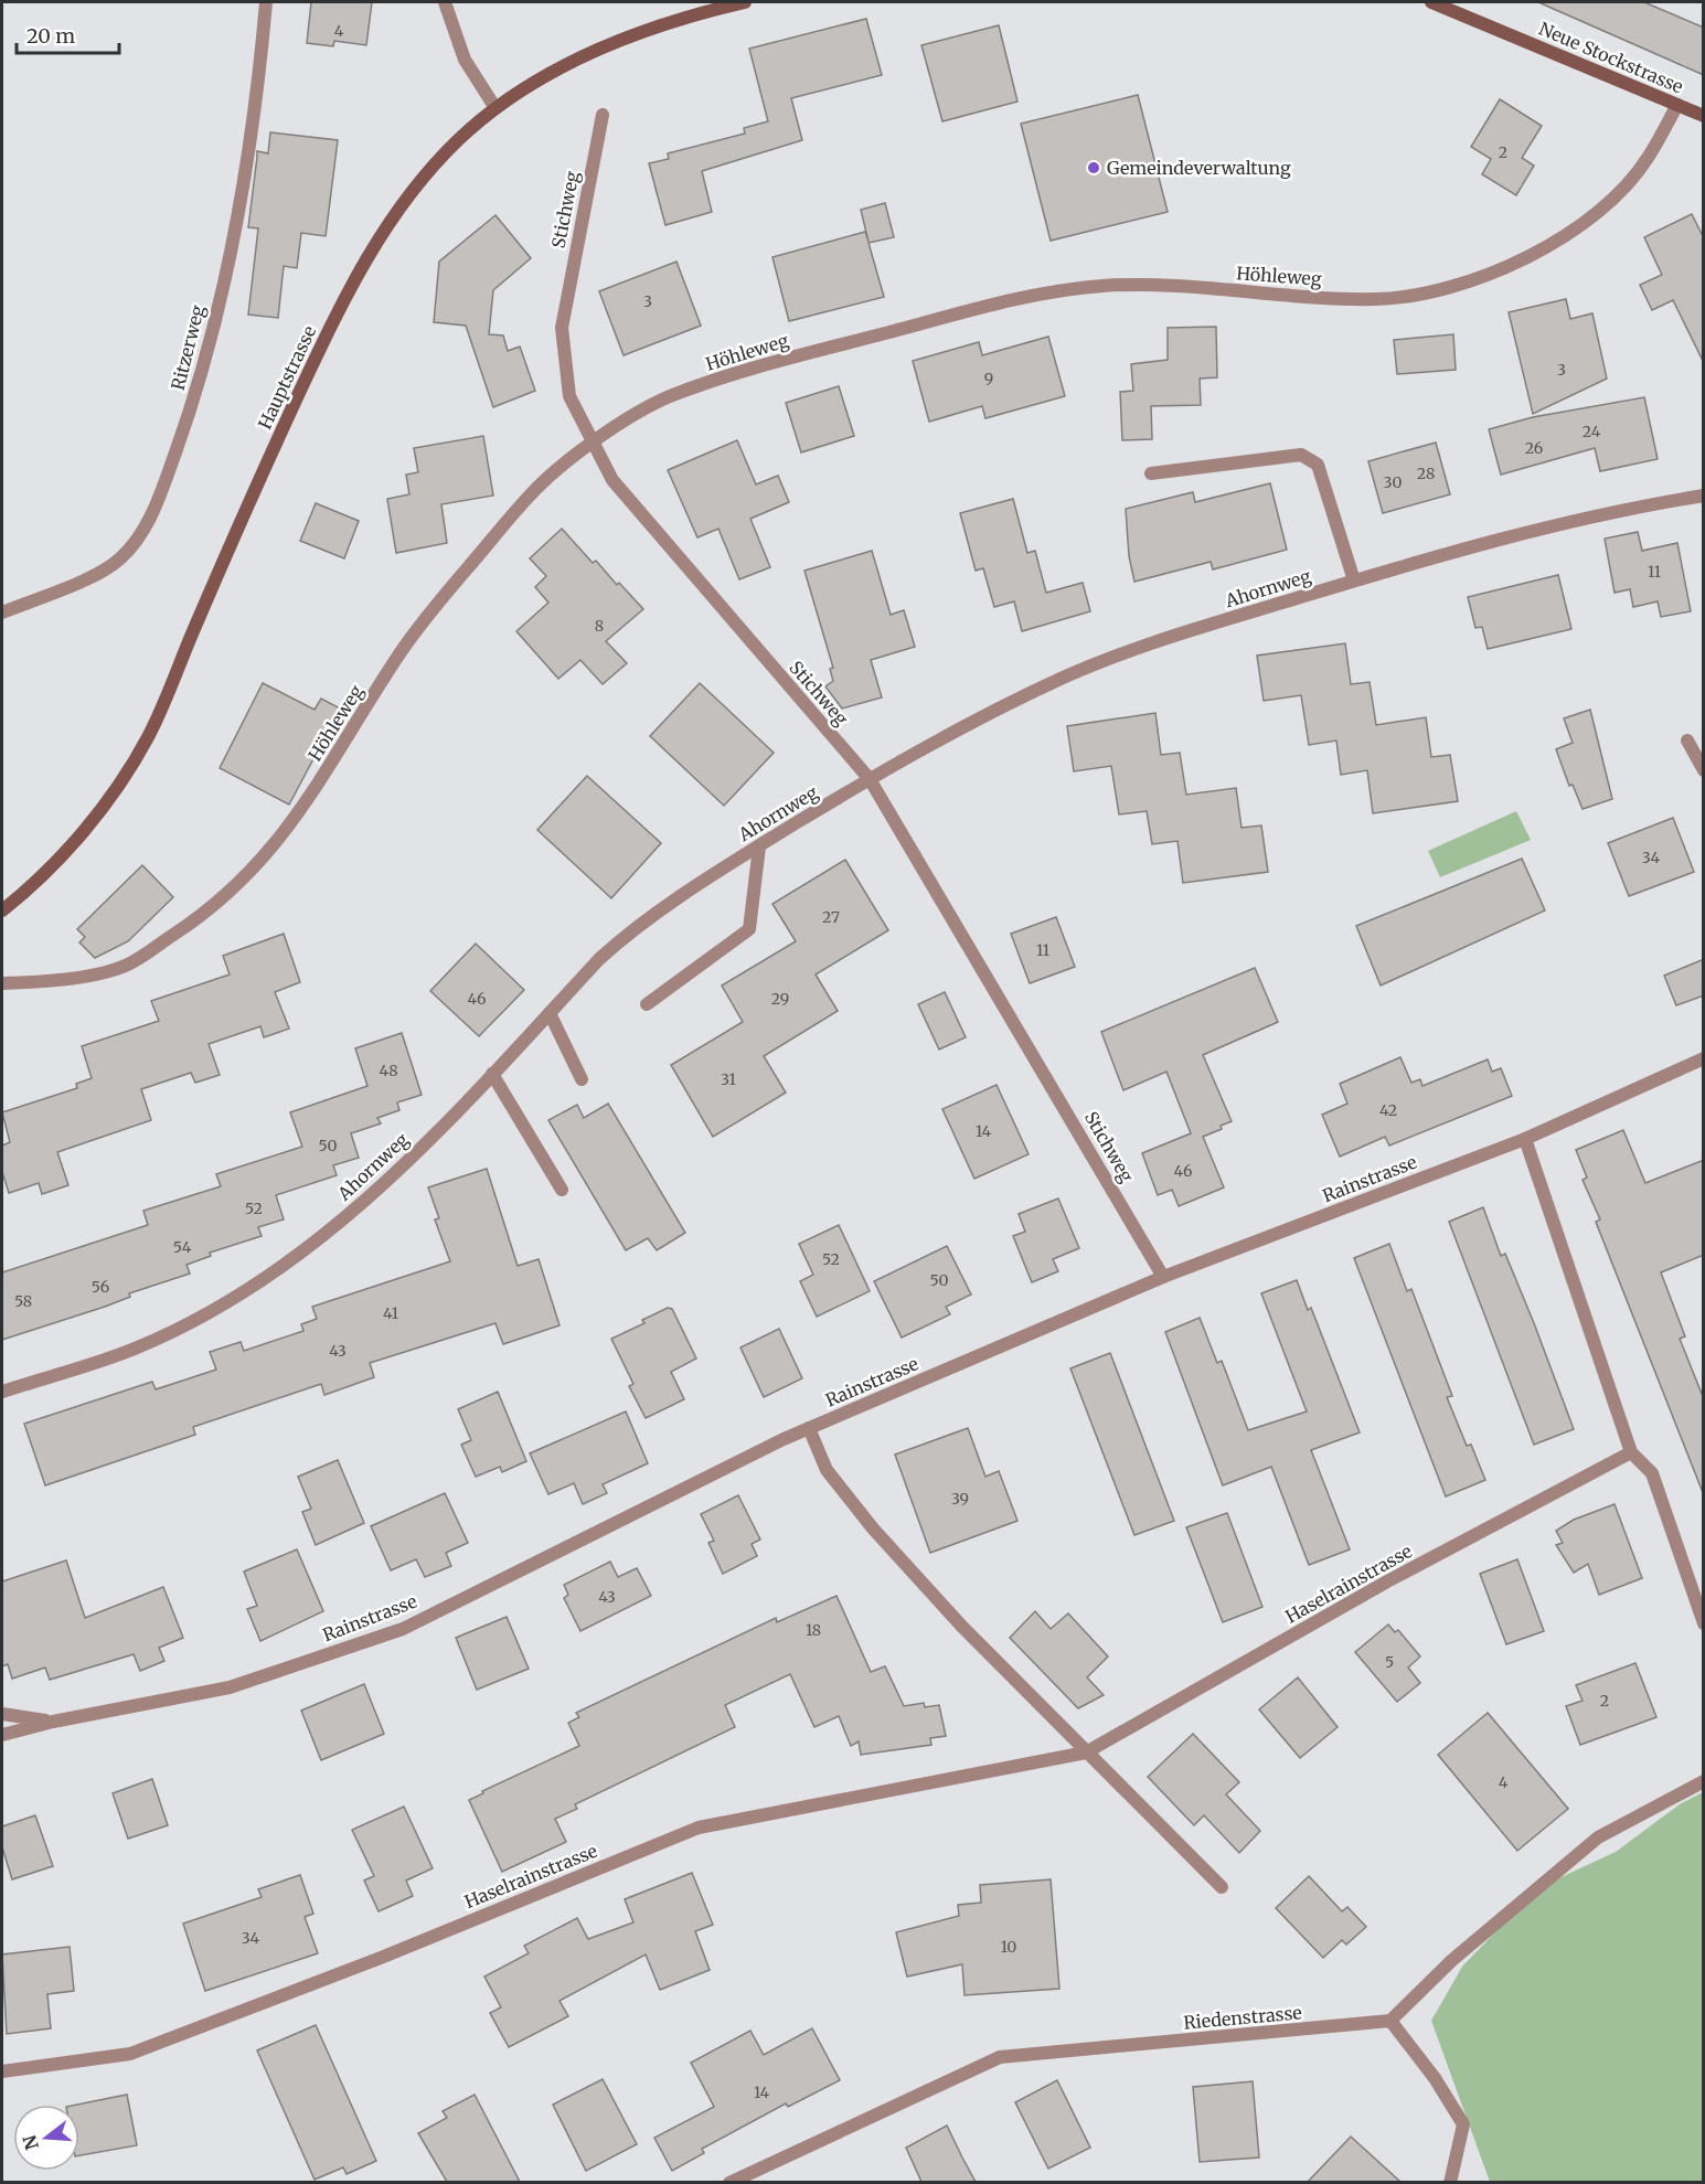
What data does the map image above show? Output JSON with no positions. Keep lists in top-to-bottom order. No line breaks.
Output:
{"streets":{"street":["Neue Stockstrasse","Stichweg","Höhleweg","Ritzerweg","Hauptstrasse","Ahornweg","Rainstrasse","Haselrainstrasse","Riedenstrasse"]},"crossings":[["Neue Stockstrasse","Höhleweg"],["Stichweg","Höhleweg"],["Stichweg","Ahornweg"],["Stichweg","Rainstrasse"]],"places":["Gemeindeverwaltung"],"house_numbers":["4","2","3","3","9","24","26","28","30","11","8","34","27","11","46","29","48","31","42","14","50","46","52","54","52","50","56","58","41","43","39","43","18","5","2","4","34","10","14"],"scale_bar":"20 m","north":"left"}
